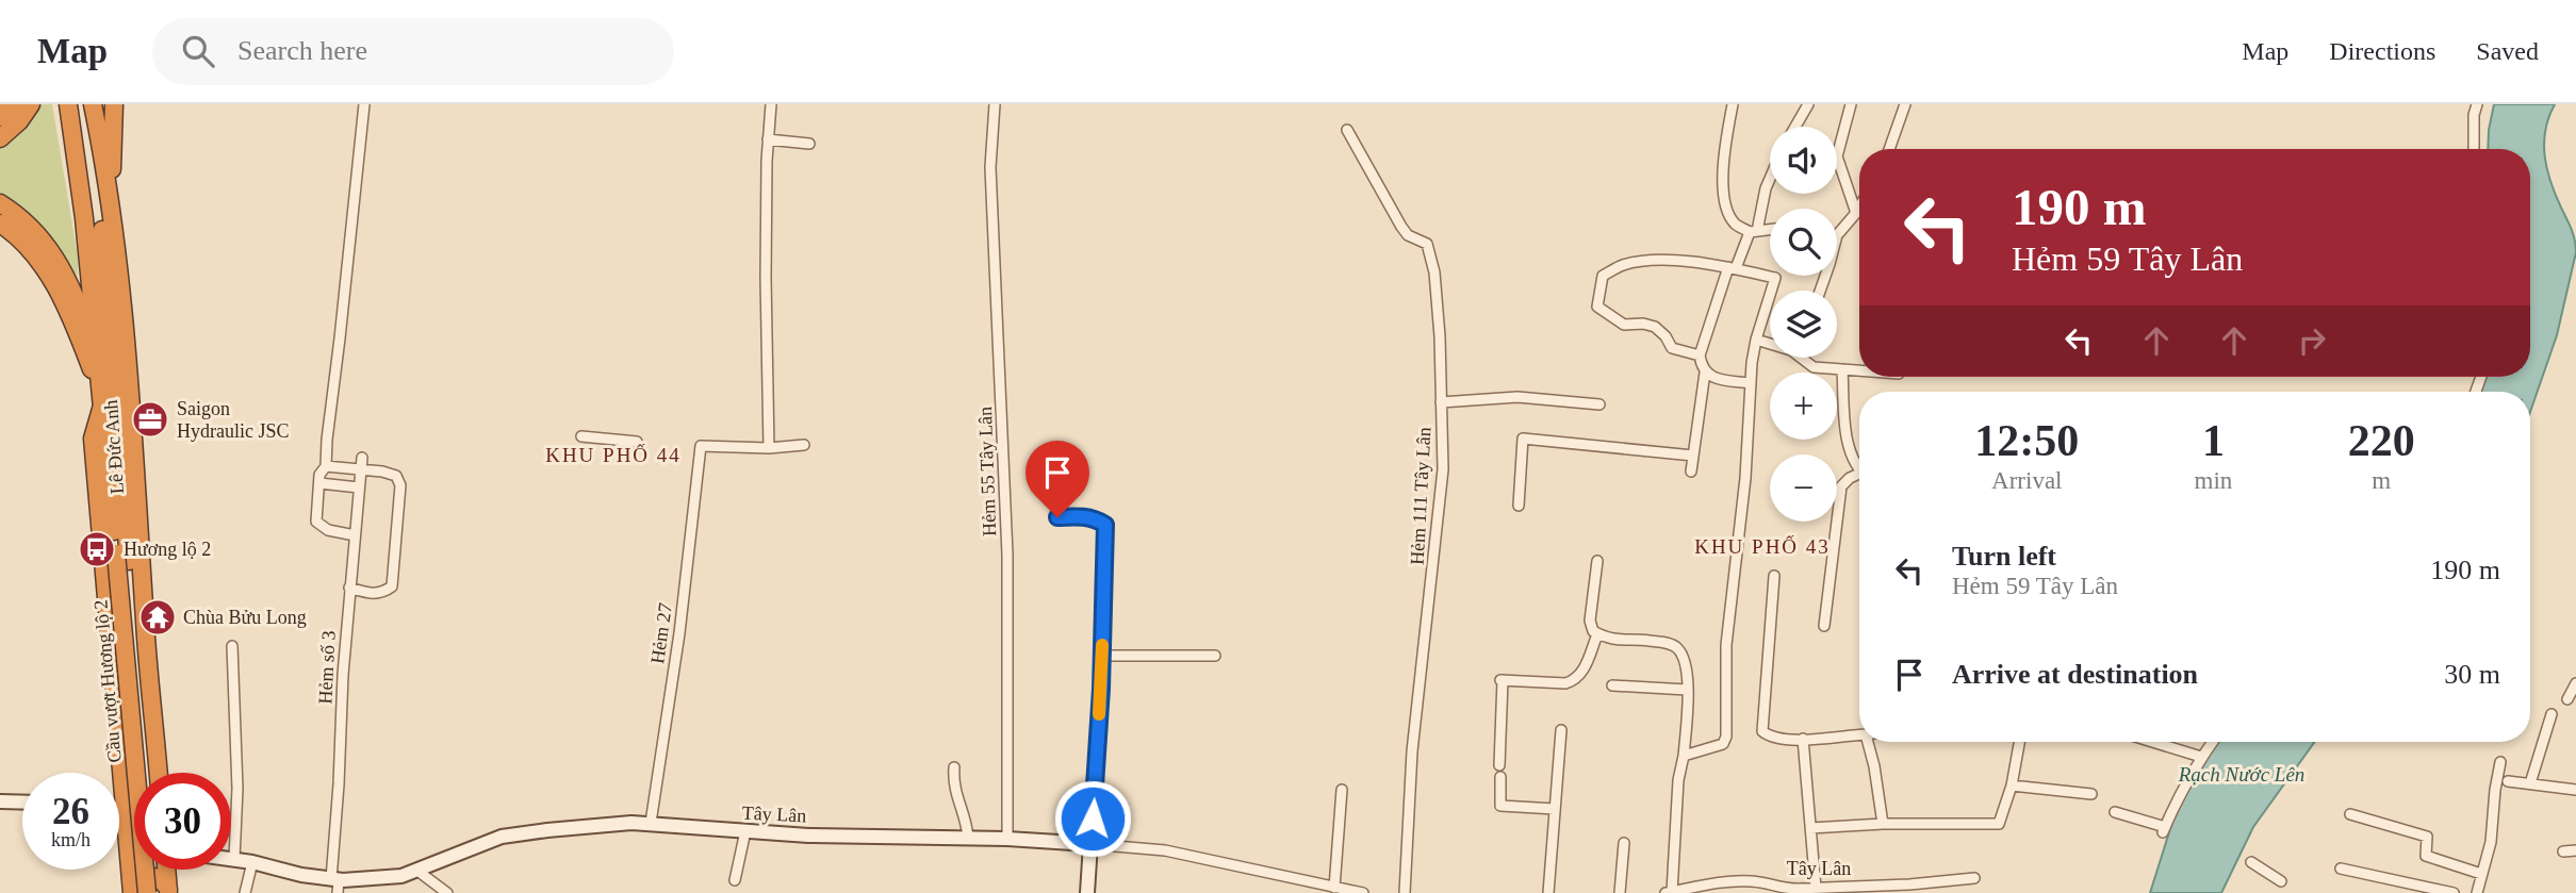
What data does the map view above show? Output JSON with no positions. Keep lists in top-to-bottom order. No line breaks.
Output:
{"streets":{"highway":["Lê Đức Anh","Cầu vượt Hương lộ 2"],"street":["Hẻm 55 Tây Lân","Hẻm 111 Tây Lân","Hẻm 27","Hẻm số 3","Tây Lân"]},"crossings":[["Lê Đức Anh","Cầu vượt Hương lộ 2"],["Hẻm 55 Tây Lân","Tây Lân"],["Hẻm 27","Tây Lân"],["Hẻm số 3","Tây Lân"]],"districts":["KHU PHỐ 44","KHU PHỐ 43"],"water":["Rạch Nước Lên"],"places":{"office":["Saigon Hydraulic JSC"],"bus stop":["Hương lộ 2"],"temple":["Chùa Bửu Long"]},"page":{"header":"Map","search":"Search here","nav":["Map","Directions","Saved"],"map_buttons":["+","−"],"turn":["190 m","Hẻm 59 Tây Lân"],"eta":["12:50","Arrival","1","min","220","m"],"list":[{"name":"Turn left","note":"Hẻm 59 Tây Lân","value":"190 m"},{"name":"Arrive at destination","value":"30 m"}],"speed":"26 km/h","limit":"30"}}
